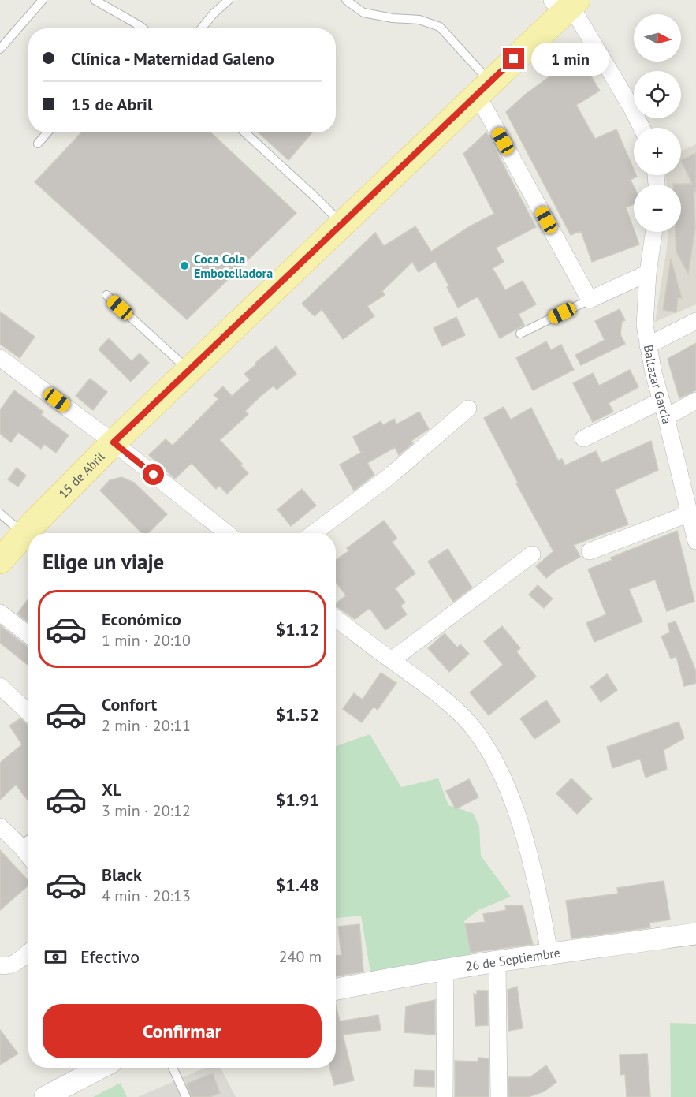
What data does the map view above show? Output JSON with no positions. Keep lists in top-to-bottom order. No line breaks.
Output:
{"streets":{"main road":["15 de Abril"],"street":["Baltazar Garcia","26 de Septiembre"]},"places":["Coca Cola Embotelladora"],"north":"right","page":{"map_buttons":["+","−"],"banner":["Clínica - Maternidad Galeno","15 de Abril"],"bubble":"1 min","heading":"Elige un viaje","list":[{"name":"Económico","note":"1 min · 20:10","value":"$1.12"},{"name":"Confort","note":"2 min · 20:11","value":"$1.52"},{"name":"XL","note":"3 min · 20:12","value":"$1.91"},{"name":"Black","note":"4 min · 20:13","value":"$1.48"}],"pay":["Efectivo","240 m"],"buttons":"Confirmar"}}
